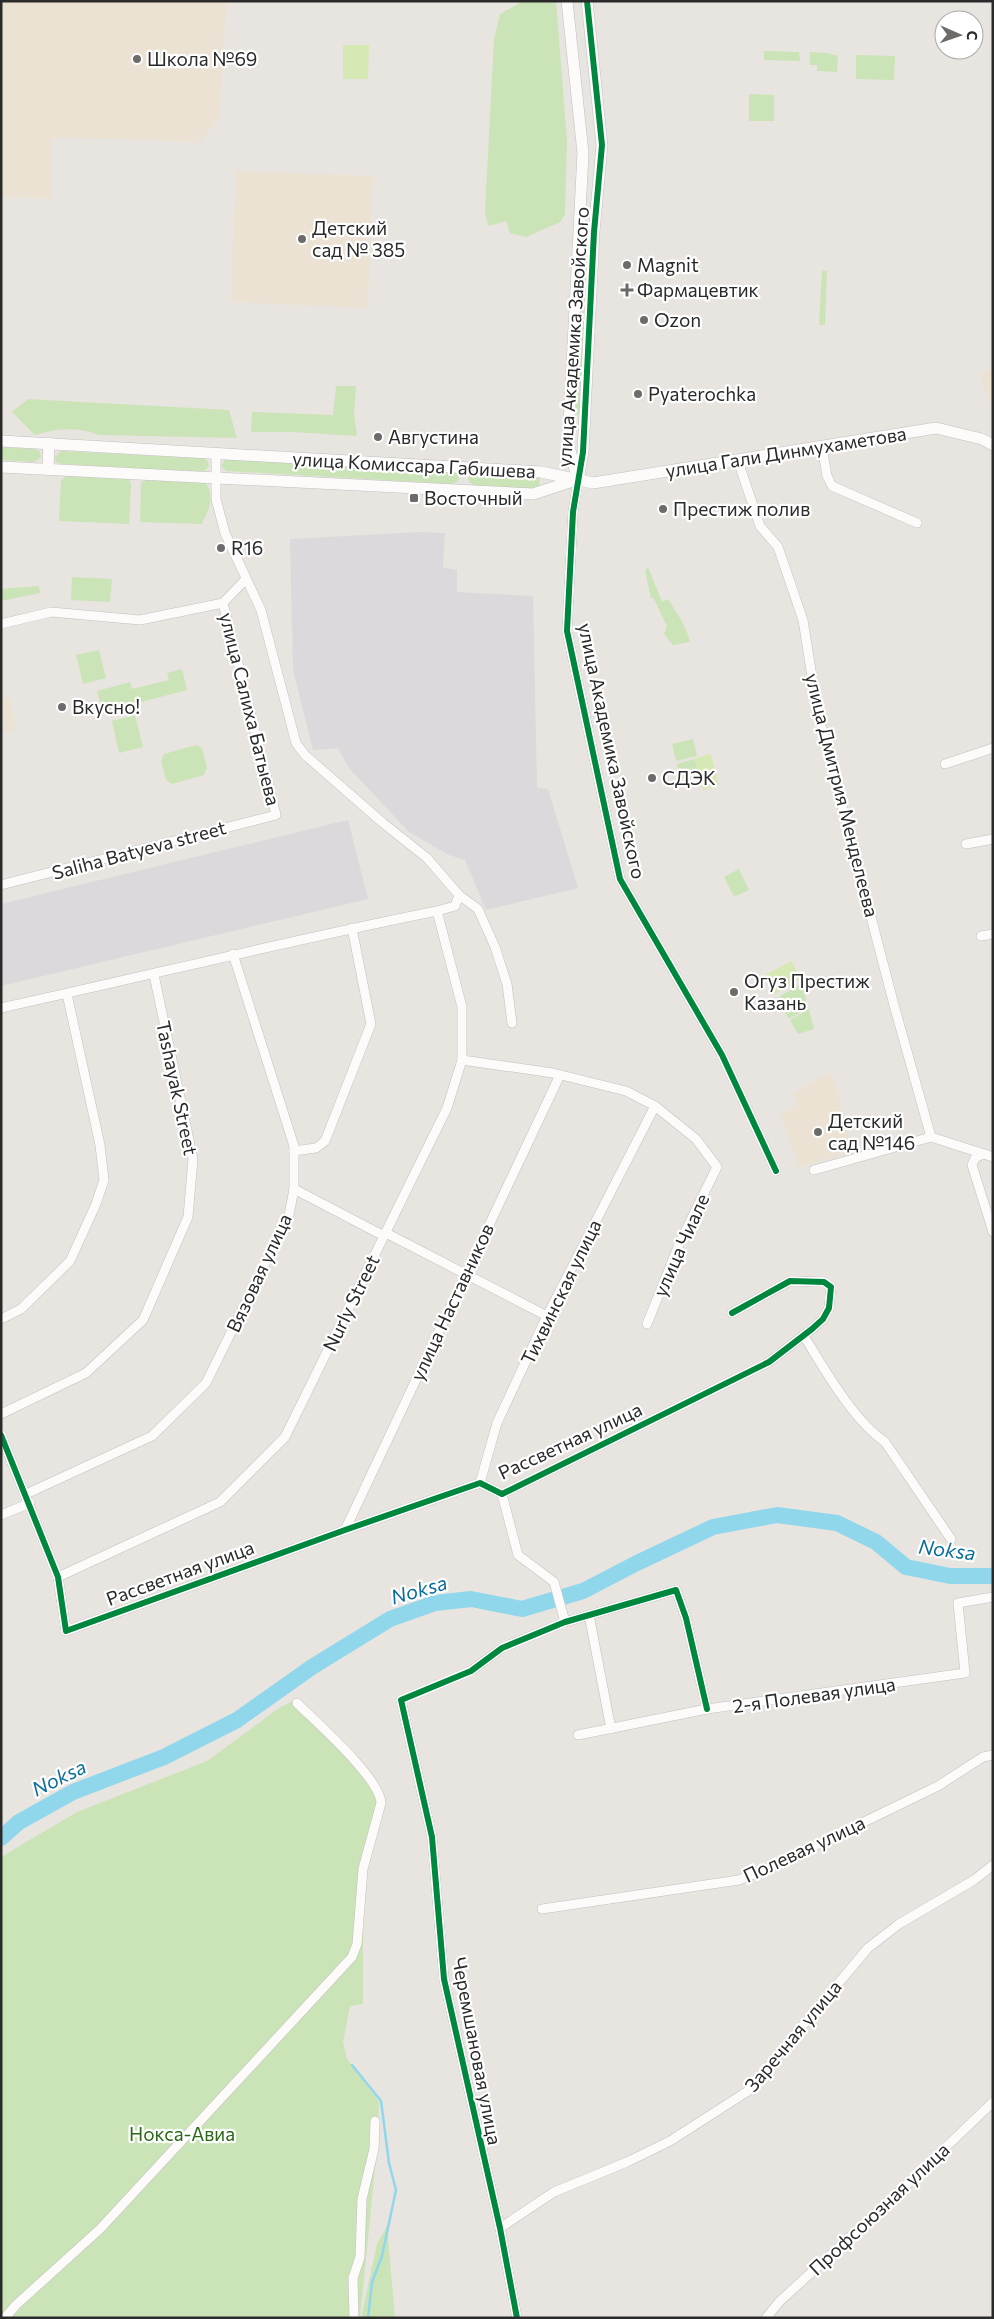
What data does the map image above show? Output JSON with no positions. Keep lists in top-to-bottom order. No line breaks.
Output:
{"streets":{"street":["улица Академика Завойского","улица Гали Динмухаметова","улица Комиссара Габишева","улица Салиха Батыева","улица Дмитрия Менделеева","Tashayak Street","улица Чиале","Вязовая улица","Тихвинская улица","улица Наставников","Nurly Street","Рассветная улица","2-я Полевая улица","Полевая улица","Заречная улица","Черемшановая улица","Профсоюзная улица"]},"crossings":[["улица Академика Завойского","улица Гали Динмухаметова"],["улица Академика Завойского","улица Комиссара Габишева"],["улица Гали Динмухаметова","улица Комиссара Габишева"],["улица Гали Динмухаметова","улица Дмитрия Менделеева"],["улица Чиале","Тихвинская улица"],["Тихвинская улица","Рассветная улица"],["улица Наставников","Рассветная улица"],["Nurly Street","Рассветная улица"],["2-я Полевая улица","Черемшановая улица"],["Заречная улица","Черемшановая улица"]],"water":["Noksa"],"parks":["Нокса-Авиа"],"places":{"other":["Школа №69","Детский сад № 385","Magnit","Ozon","Pyaterochka","Августина","Престиж полив","R16","Вкусно!","СДЭК","Огуз Престиж Казань","Детский сад №146"],"health":["Фармацевтик"],"transit":["Восточный"]},"north":"right"}
